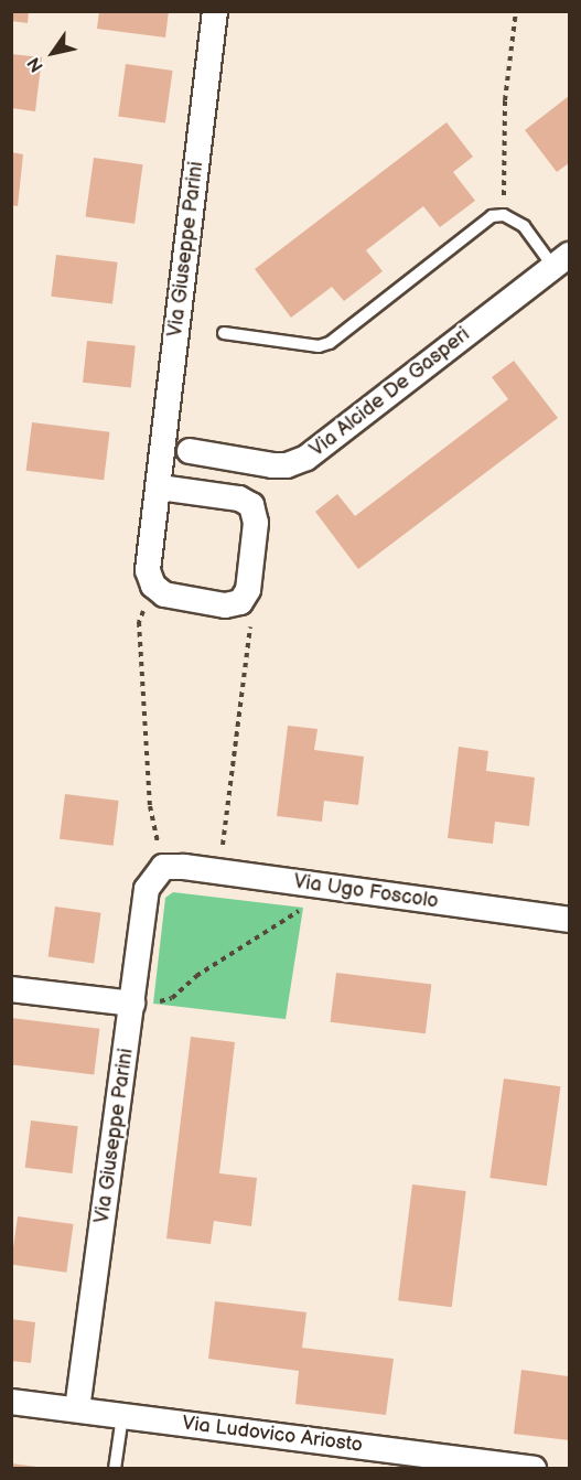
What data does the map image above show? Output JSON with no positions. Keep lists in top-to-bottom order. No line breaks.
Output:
{"streets":{"street":["Via Giuseppe Parini","Via Alcide De Gasperi","Via Ugo Foscolo","Via Ludovico Ariosto"]},"crossings":[["Via Giuseppe Parini","Via Ugo Foscolo"],["Via Giuseppe Parini","Via Ludovico Ariosto"]],"north":"bottom left"}
